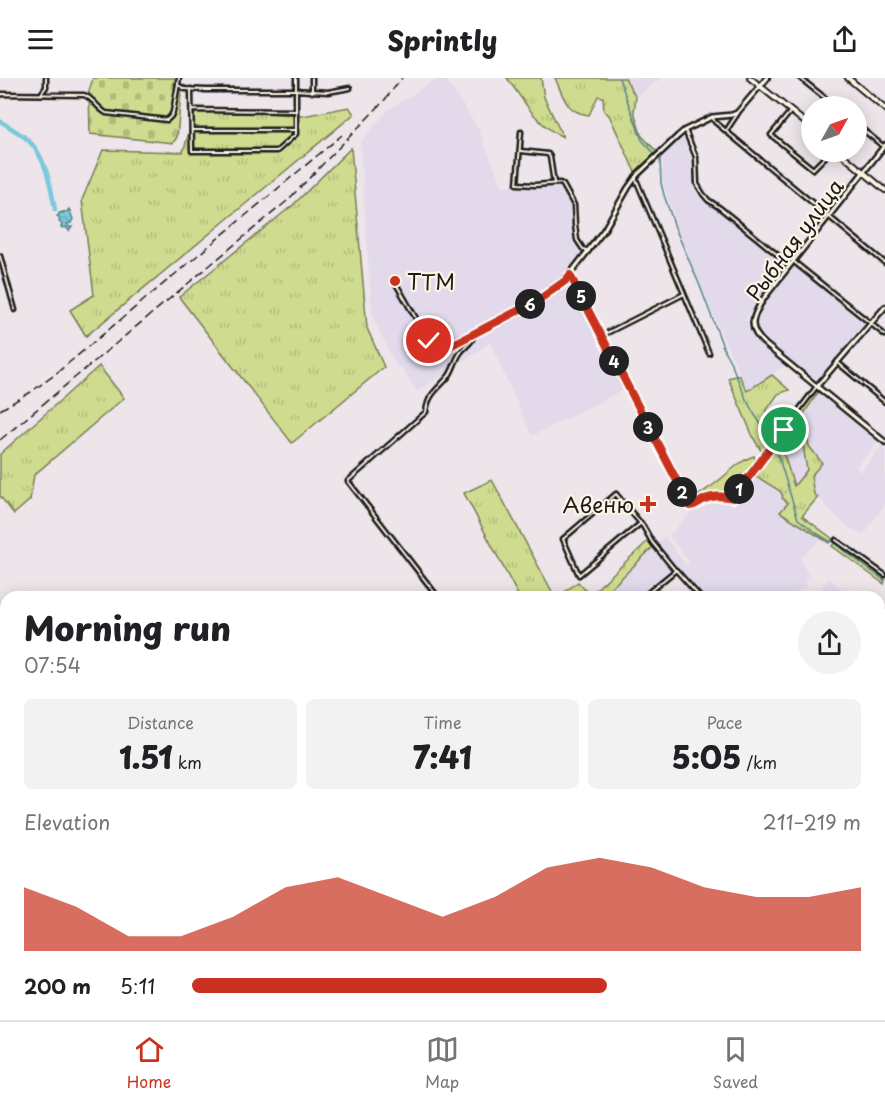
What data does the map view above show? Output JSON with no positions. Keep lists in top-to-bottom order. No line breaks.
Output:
{"streets":{"street":["Рыбная улица"]},"places":{"other":["ТТМ"],"health":["Авеню"]},"north":"top right","page":{"header":"Sprintly","pins":["5","6","4","3","1","2"],"heading":["Morning run","07:54"],"stats":[["Distance","1.51 km"],["Time","7:41"],["Pace","5:05 /km"]],"chart":["Elevation","211–219 m"],"list":[{"name":"200 m","note":"5:11"}],"tabs":["Home","Map","Saved"]}}
